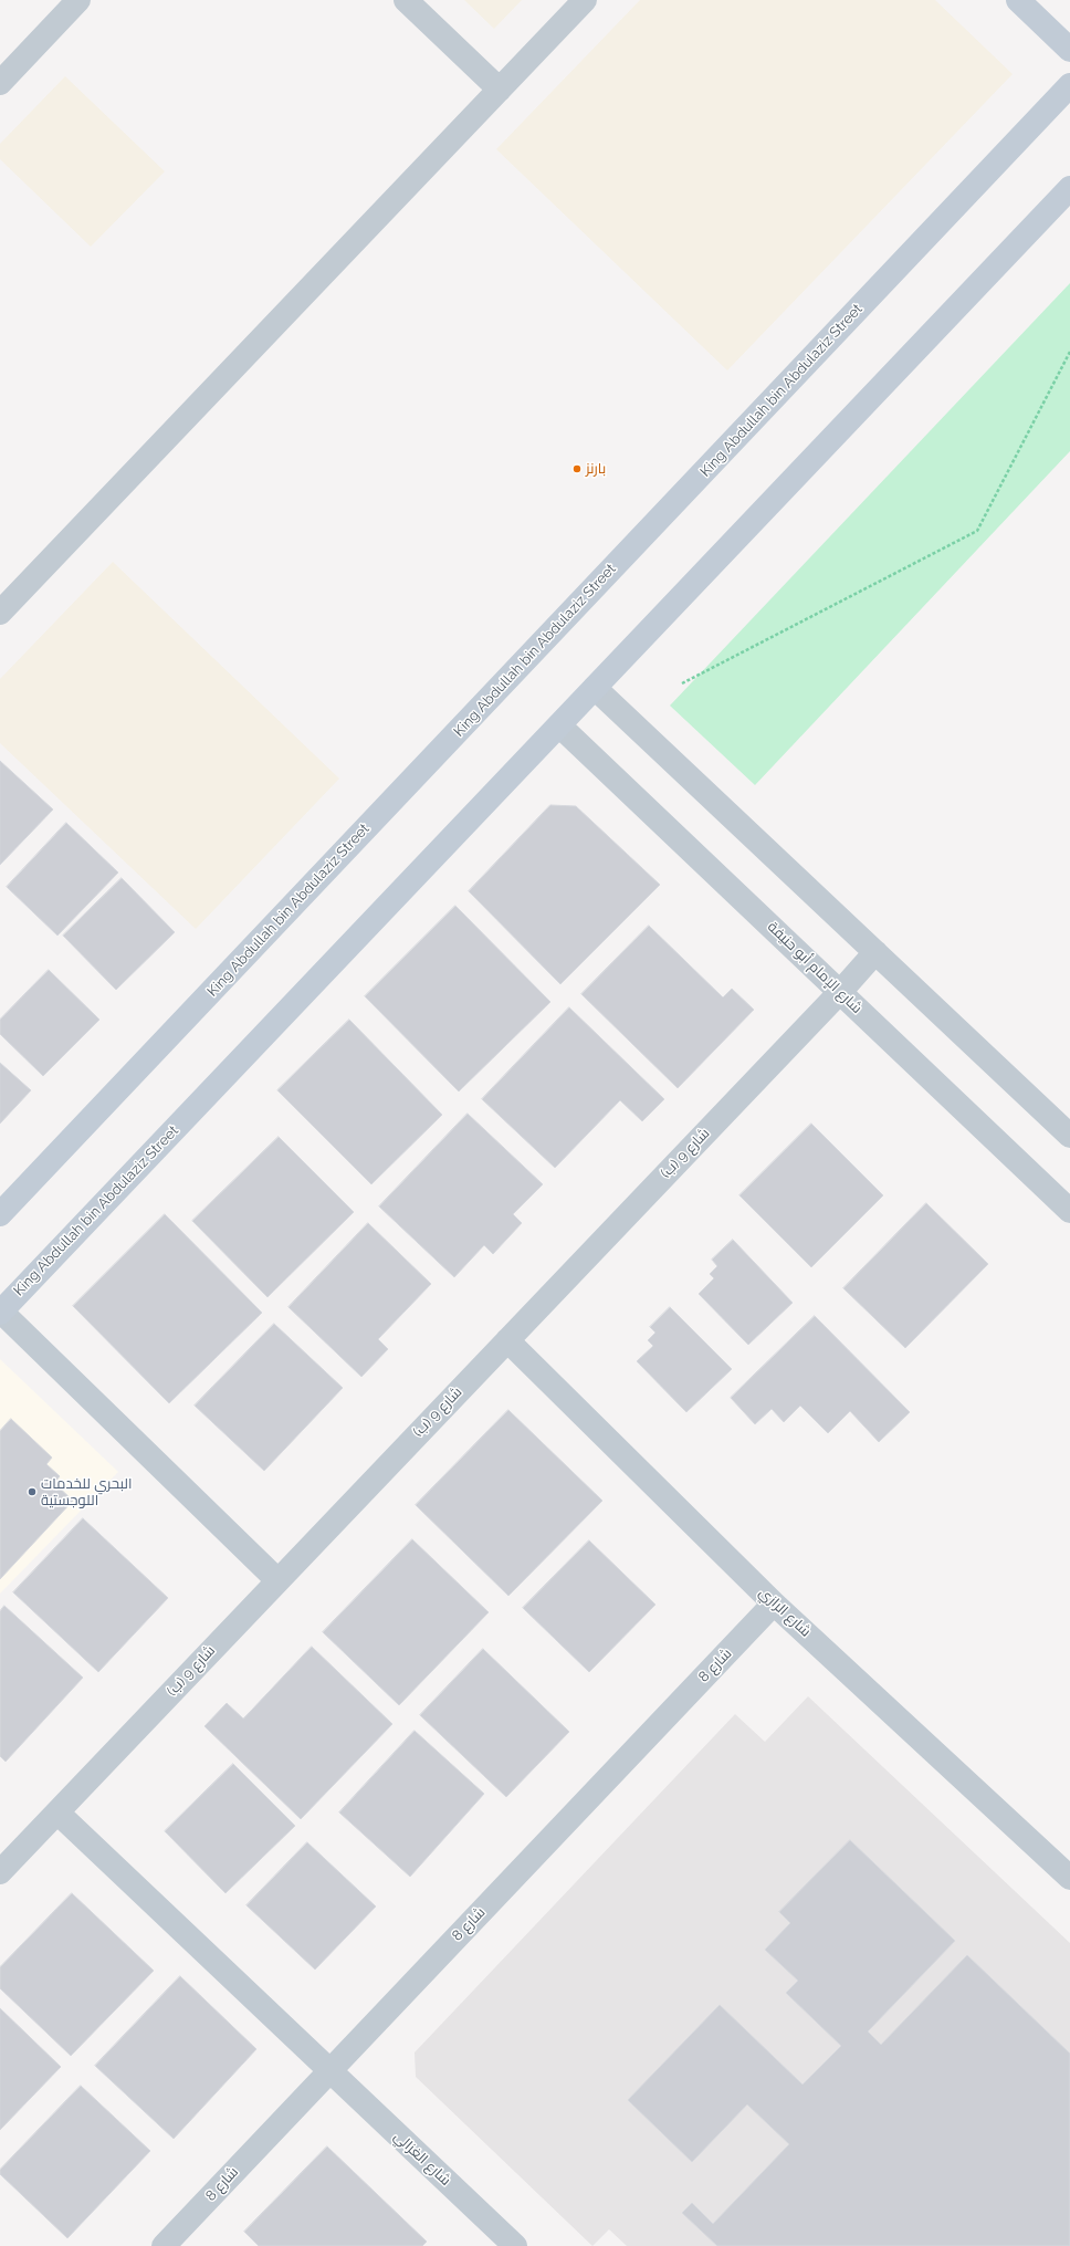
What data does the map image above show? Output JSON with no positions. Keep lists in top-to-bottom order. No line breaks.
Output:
{"streets":{"main road":["King Abdullah bin Abdulaziz Street"],"street":["شارع الإمام أبو حنيفة","شارع 9 (ب)","شارع الرازي","شارع 8","شارع الغزالي"]},"crossings":[["King Abdullah bin Abdulaziz Street","شارع الإمام أبو حنيفة"],["شارع الإمام أبو حنيفة","شارع 9 (ب)"],["شارع 9 (ب)","شارع الرازي"],["شارع 9 (ب)","شارع الغزالي"],["شارع الرازي","شارع 8"],["شارع 8","شارع الغزالي"]],"places":["بارنز","البحري للخدمات اللوجستية"]}
